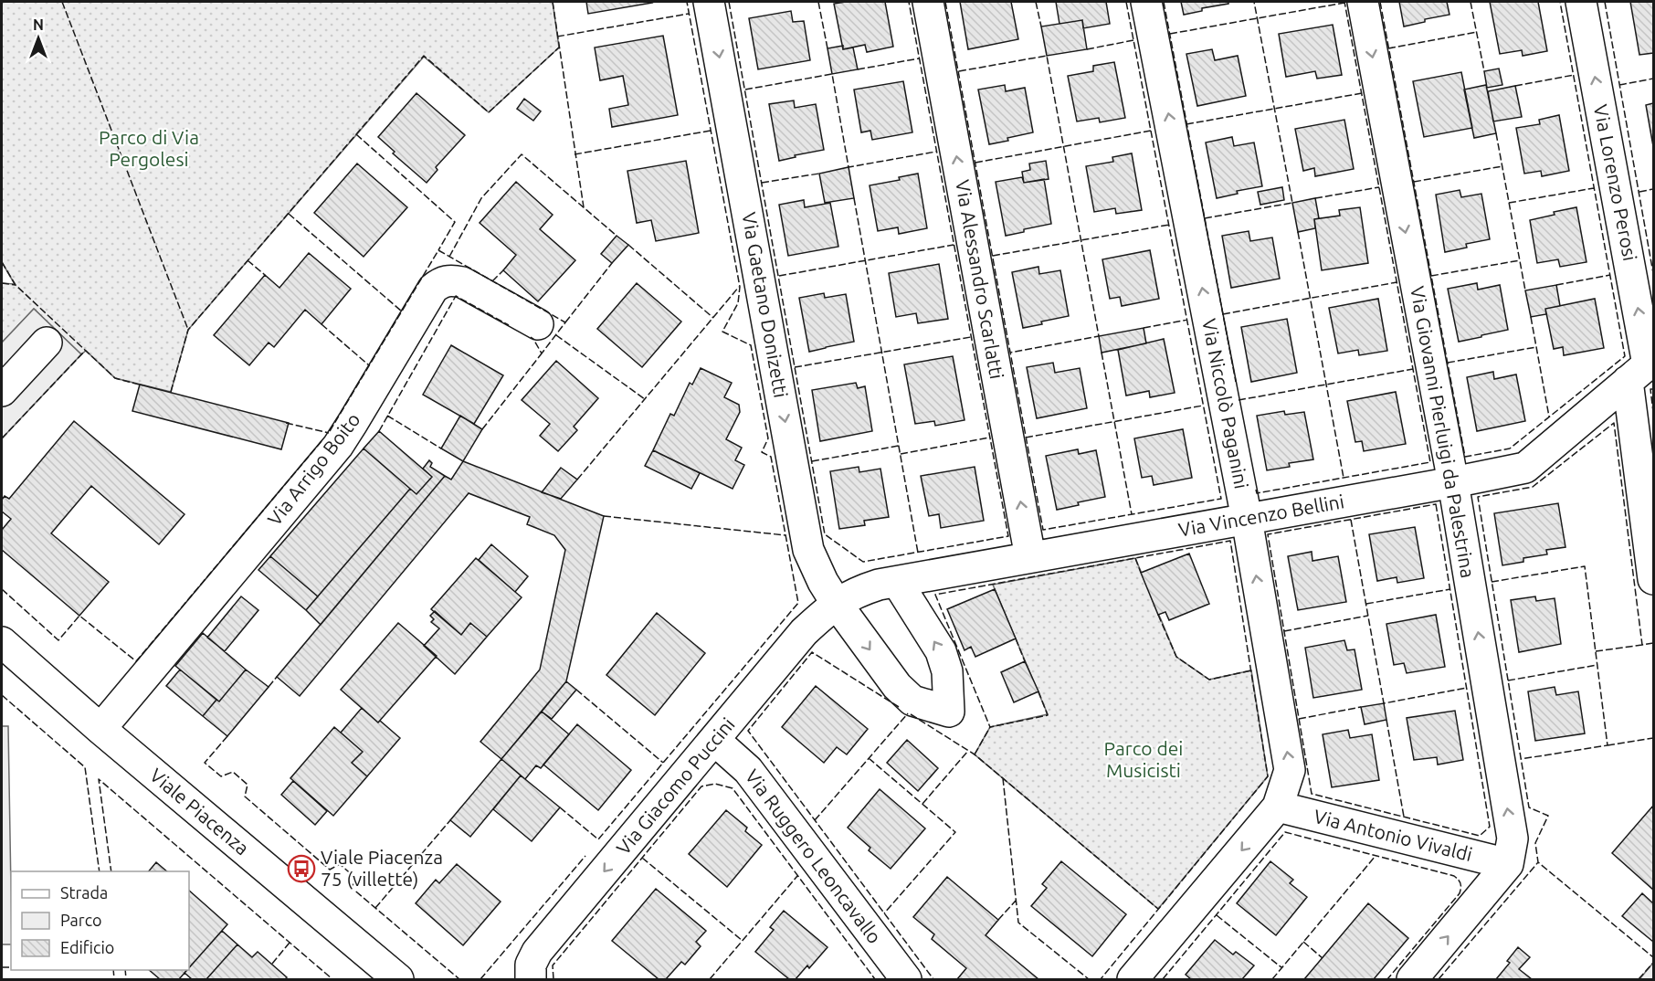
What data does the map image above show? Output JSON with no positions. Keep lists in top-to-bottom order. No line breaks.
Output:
{"streets":{"street":["Via Lorenzo Perosi","Via Alessandro Scarlatti","Via Gaetano Donizetti","Via Niccolò Paganini","Via Giovanni Pierluigi da Palestrina","Via Arrigo Boito","Via Vincenzo Bellini","Via Giacomo Puccini","Viale Piacenza","Via Antonio Vivaldi","Via Ruggero Leoncavallo"]},"crossings":[["Via Lorenzo Perosi","Via Vincenzo Bellini"],["Via Alessandro Scarlatti","Via Vincenzo Bellini"],["Via Gaetano Donizetti","Via Vincenzo Bellini"],["Via Gaetano Donizetti","Via Giacomo Puccini"],["Via Niccolò Paganini","Via Vincenzo Bellini"],["Via Niccolò Paganini","Via Antonio Vivaldi"],["Via Giovanni Pierluigi da Palestrina","Via Vincenzo Bellini"],["Via Giovanni Pierluigi da Palestrina","Via Antonio Vivaldi"],["Via Arrigo Boito","Viale Piacenza"],["Via Vincenzo Bellini","Via Giacomo Puccini"],["Via Giacomo Puccini","Via Ruggero Leoncavallo"]],"one_way":["Via Lorenzo Perosi","Via Alessandro Scarlatti","Via Niccolò Paganini","Via Giacomo Puccini"],"parks":["Parco di Via Pergolesi","Parco dei Musicisti"],"places":{"bus stop":["Viale Piacenza 75 (villette)"]},"legend":["Strada","Parco","Edificio"],"north":"top"}
